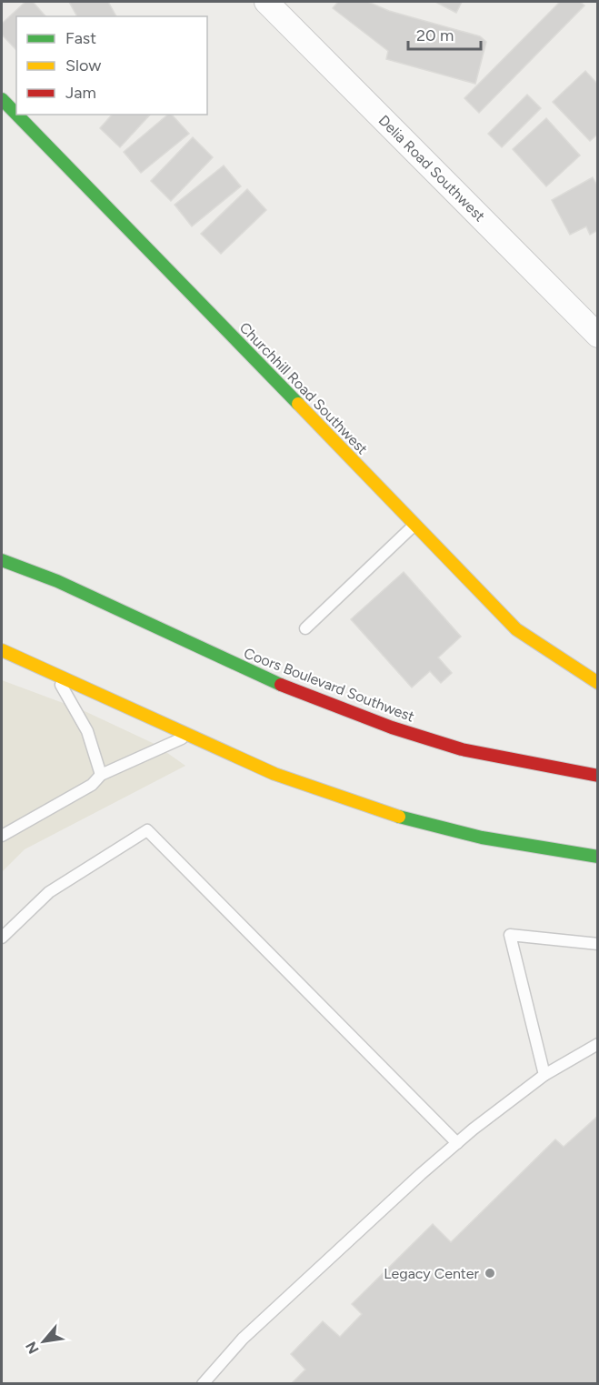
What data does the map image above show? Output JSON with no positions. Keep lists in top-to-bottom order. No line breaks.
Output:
{"streets":{"main road":["Churchhill Road Southwest","Coors Boulevard Southwest"],"street":["Delia Road Southwest"]},"places":["Legacy Center"],"legend":["Fast","Slow","Jam"],"scale_bar":"20 m","north":"bottom left"}
